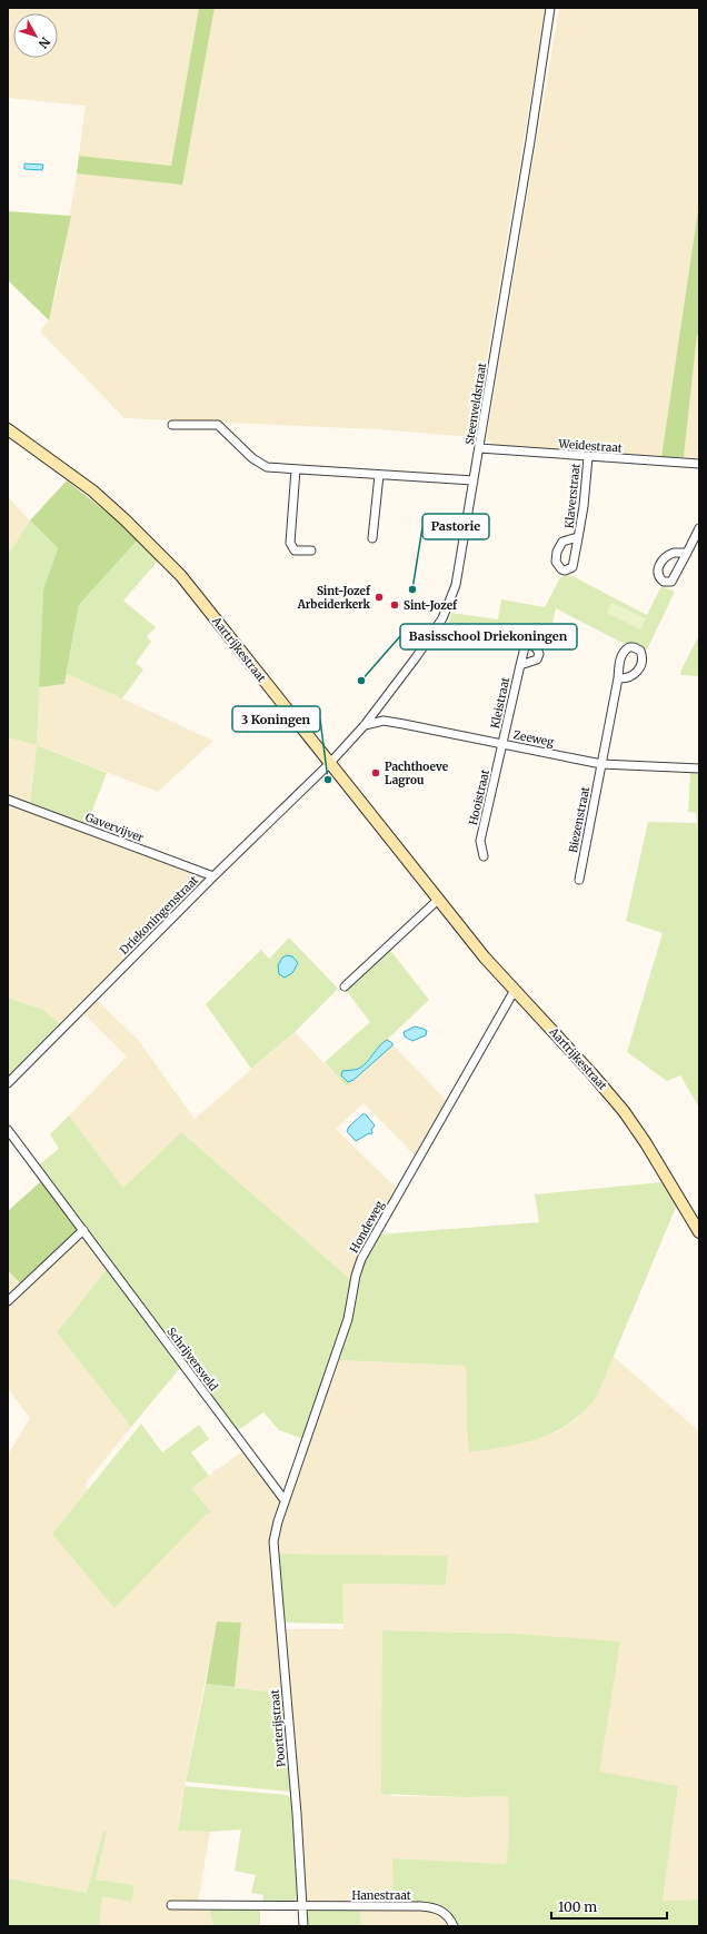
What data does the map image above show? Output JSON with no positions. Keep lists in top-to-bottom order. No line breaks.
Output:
{"streets":{"street":["Steenveldstraat","Weidestraat","Klaverstraat","Aartrijkestraat","Kleistraat","Zeeweg","Hooistraat","Biezenstraat","Gavervijver","Driekoningenstraat","Hondeweg","Schrijversveld","Poorterijstraat","Hanestraat"]},"crossings":[["Steenveldstraat","Weidestraat"],["Steenveldstraat","Aartrijkestraat"],["Steenveldstraat","Zeeweg"],["Steenveldstraat","Driekoningenstraat"],["Weidestraat","Klaverstraat"],["Aartrijkestraat","Driekoningenstraat"],["Aartrijkestraat","Hondeweg"],["Kleistraat","Zeeweg"],["Kleistraat","Hooistraat"],["Zeeweg","Hooistraat"],["Zeeweg","Biezenstraat"],["Gavervijver","Driekoningenstraat"],["Hondeweg","Schrijversveld"],["Hondeweg","Poorterijstraat"],["Poorterijstraat","Hanestraat"]],"places":["Pastorie","Sint-Jozef Arbeiderkerk","Sint-Jozef","Basisschool Driekoningen","Pachthoeve Lagrou","3 Koningen"],"scale_bar":"100 m","north":"bottom right"}
